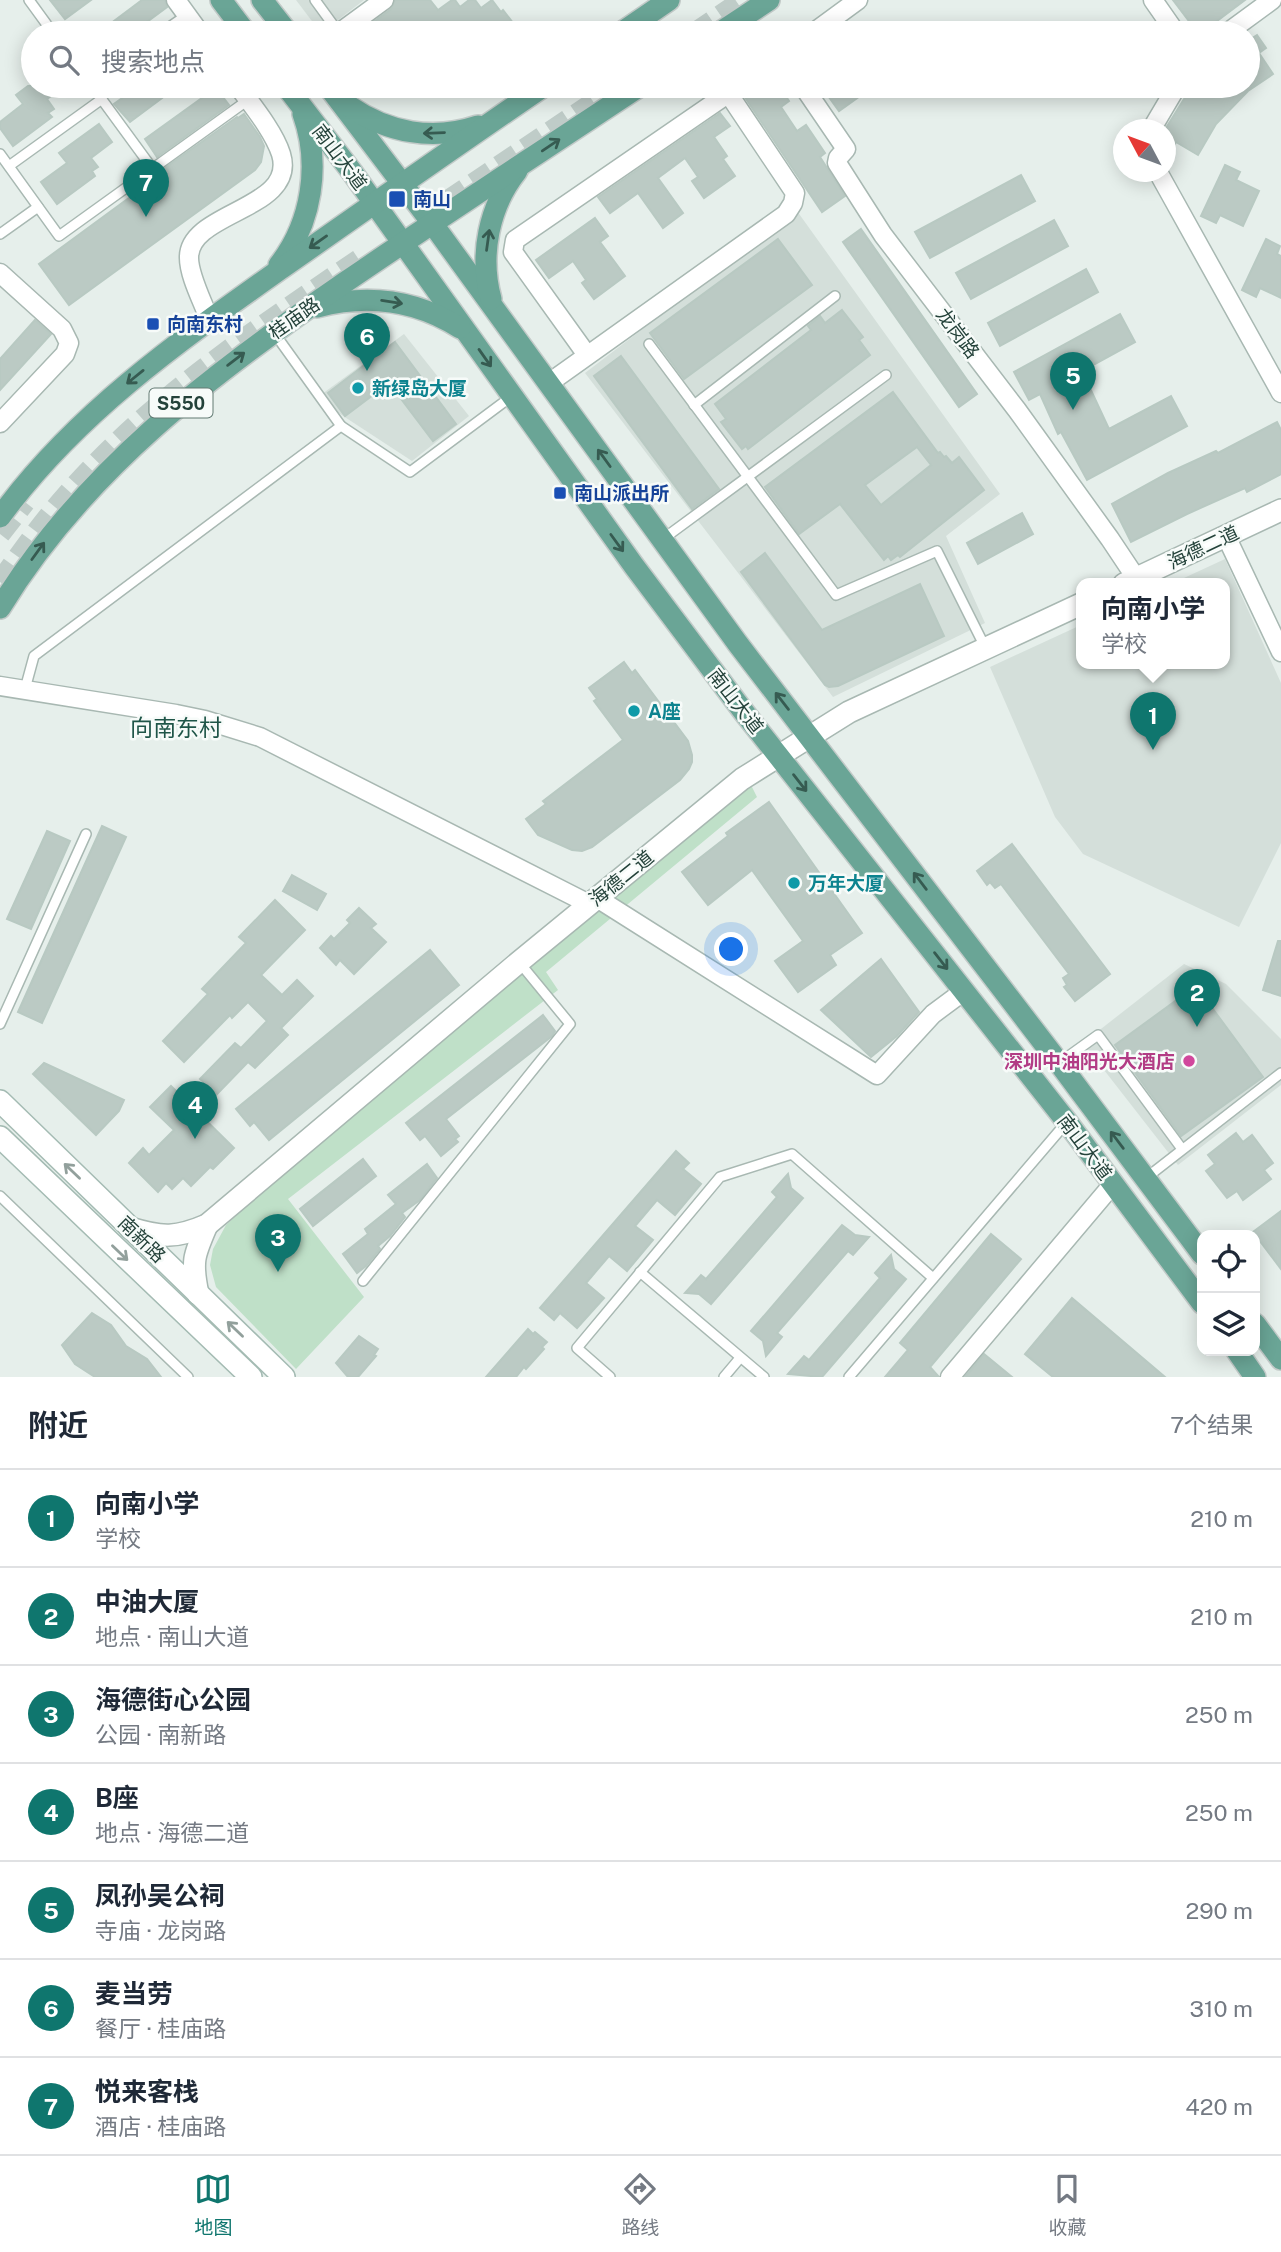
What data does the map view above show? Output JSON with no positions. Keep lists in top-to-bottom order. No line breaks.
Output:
{"streets":{"main road":["南山大道","桂庙路","S550"],"street":["龙岗路","海德二道","南新路"]},"crossings":[["南山大道","桂庙路"],["南山大道","S550"],["南山大道","海德二道"],["海德二道","南新路"]],"districts":["向南东村"],"places":{"transit":["南山","向南东村","南山派出所"],"other":["新绿岛大厦","A座","万年大厦","深圳中油阳光大酒店"]},"north":"top left","page":{"search":"搜索地点","pins":["7","6","5","1","2","4","3"],"popup":["向南小学","学校"],"heading":["附近","7个结果"],"list":[{"mark":"1","name":"向南小学","note":"学校","value":"210 m"},{"mark":"2","name":"中油大厦","note":"地点 · 南山大道","value":"210 m"},{"mark":"3","name":"海德街心公园","note":"公园 · 南新路","value":"250 m"},{"mark":"4","name":"B座","note":"地点 · 海德二道","value":"250 m"},{"mark":"5","name":"凤孙吴公祠","note":"寺庙 · 龙岗路","value":"290 m"},{"mark":"6","name":"麦当劳","note":"餐厅 · 桂庙路","value":"310 m"},{"mark":"7","name":"悦来客栈","note":"酒店 · 桂庙路","value":"420 m"}],"nav":["地图","路线","收藏"]}}
